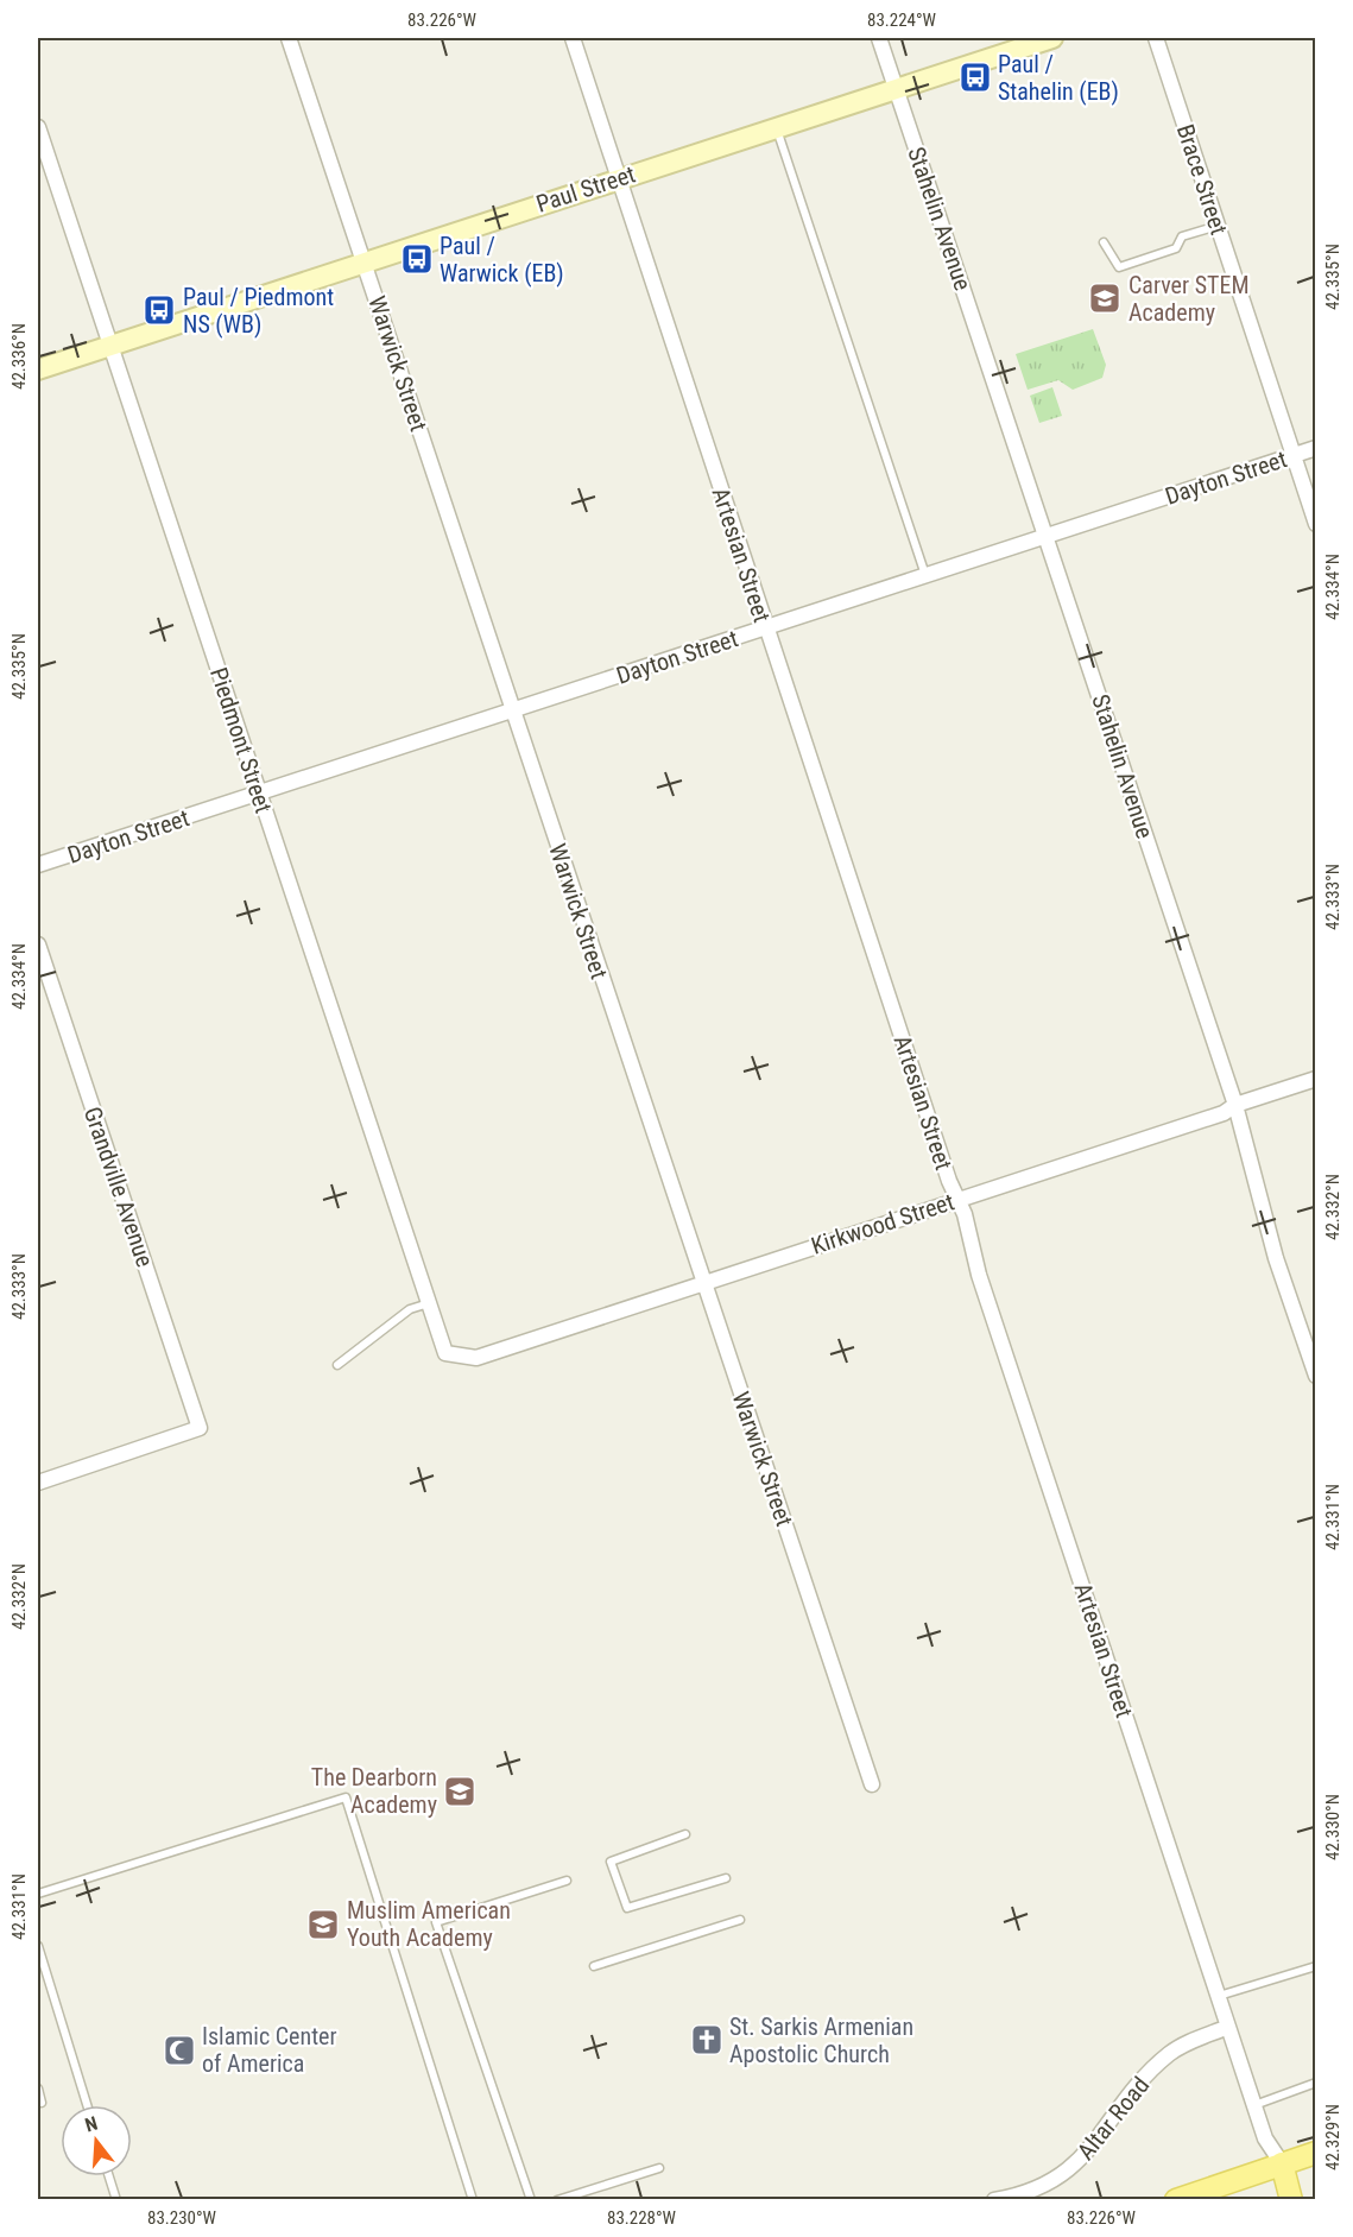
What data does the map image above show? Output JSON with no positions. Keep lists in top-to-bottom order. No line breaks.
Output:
{"streets":{"street":["Brace Street","Paul Street","Stahelin Avenue","Warwick Street","Dayton Street","Artesian Street","Piedmont Street","Grandville Avenue","Kirkwood Street","Altar Road"]},"crossings":[["Brace Street","Dayton Street"],["Paul Street","Stahelin Avenue"],["Paul Street","Warwick Street"],["Paul Street","Artesian Street"],["Paul Street","Piedmont Street"],["Stahelin Avenue","Dayton Street"],["Stahelin Avenue","Kirkwood Street"],["Warwick Street","Dayton Street"],["Warwick Street","Kirkwood Street"],["Dayton Street","Artesian Street"],["Dayton Street","Piedmont Street"],["Artesian Street","Kirkwood Street"],["Artesian Street","Altar Road"],["Piedmont Street","Kirkwood Street"]],"places":{"bus stop":["Paul / Stahelin (EB)","Paul / Warwick (EB)","Paul / Piedmont NS (WB)"],"school or university":["Carver STEM Academy","The Dearborn Academy","Muslim American Youth Academy"],"church":["St. Sarkis Armenian Apostolic Church"],"mosque":["Islamic Center of America"]},"north":"top","coordinates":["83.226°W","83.224°W","42.335°N","42.336°N","42.334°N","42.333°N","42.332°N","42.331°N","42.330°N","42.329°N","83.230°W","83.228°W"]}
